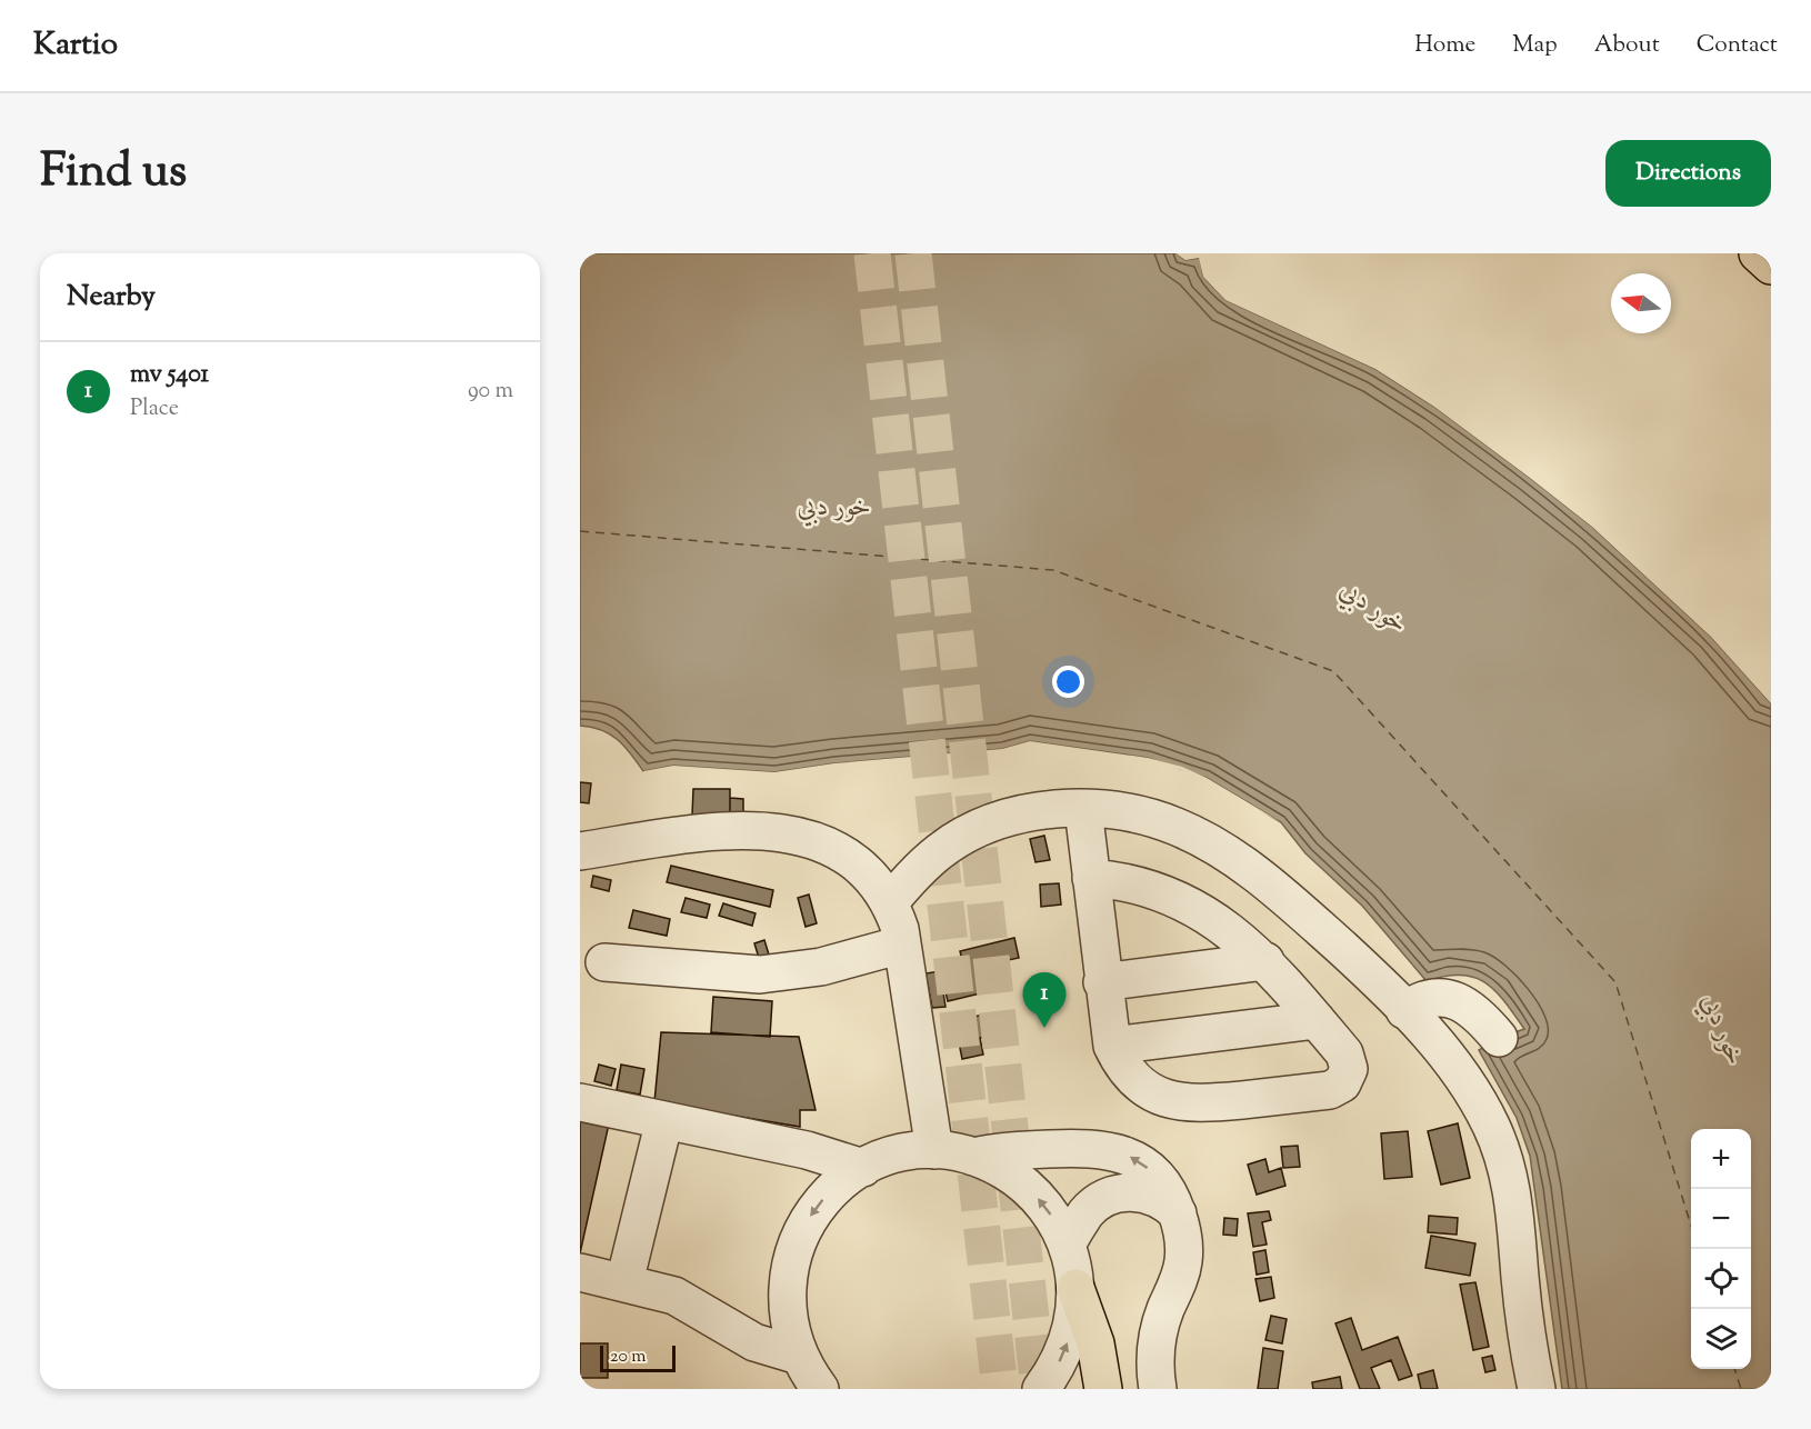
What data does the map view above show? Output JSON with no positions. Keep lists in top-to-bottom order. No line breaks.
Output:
{"water":["خور دبي"],"scale_bar":"20 m","north":"left","page":{"header":"Kartio","nav":["Home","Map","About","Contact"],"title":"Find us","buttons":"Directions","heading":"Nearby","list":[{"mark":"1","name":"mv 5401","note":"Place","value":"90 m"}],"pins":"1","map_buttons":["+","−"],"scale":"20 m"}}
